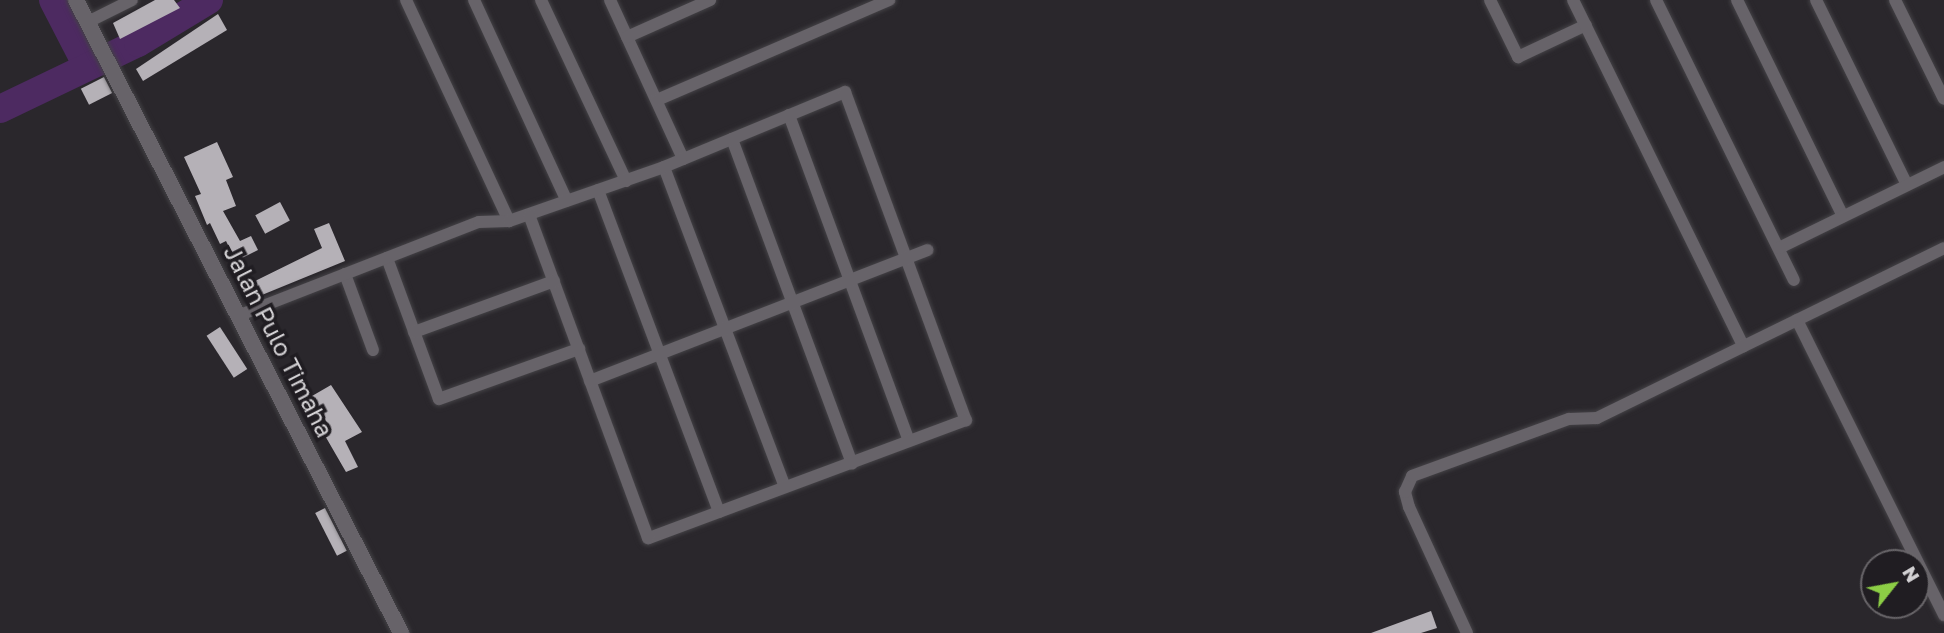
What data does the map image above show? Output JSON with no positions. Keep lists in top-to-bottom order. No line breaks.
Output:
{"streets":{"street":["Jalan Pulo Timaha"]},"north":"top right"}
